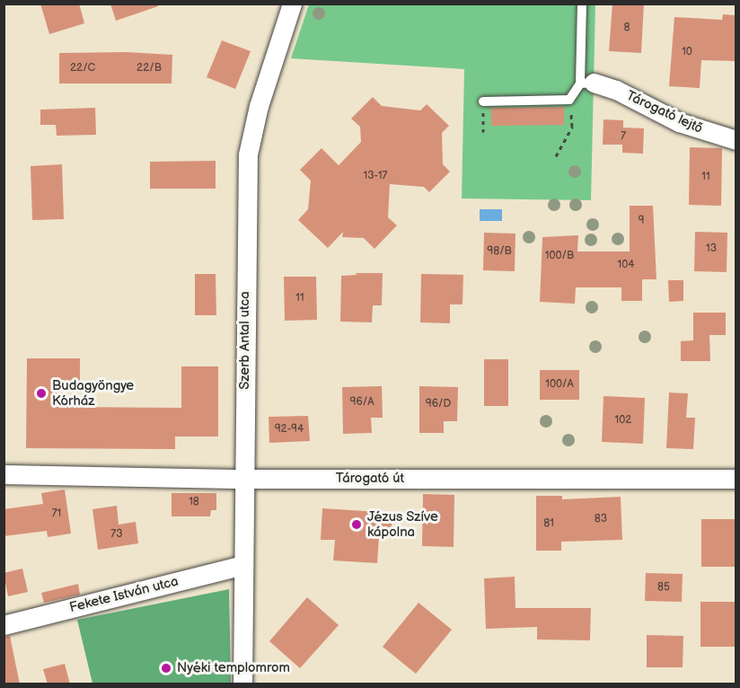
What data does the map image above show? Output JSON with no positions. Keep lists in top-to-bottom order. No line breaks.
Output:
{"streets":{"street":["Tárogató lejtő","Szerb Antal utca","Tárogató út","Fekete István utca"]},"crossings":[["Szerb Antal utca","Tárogató út"],["Szerb Antal utca","Fekete István utca"]],"places":["Budagyöngye Kórház","Jézus Szíve kápolna","Nyéki templomrom"],"house_numbers":["8","10","22/C","22/B","7","13-17","11","9","13","98/B","100/B","104","11","100/A","96/A","96/D","102","92-94","18","71","83","81","73","85"]}
